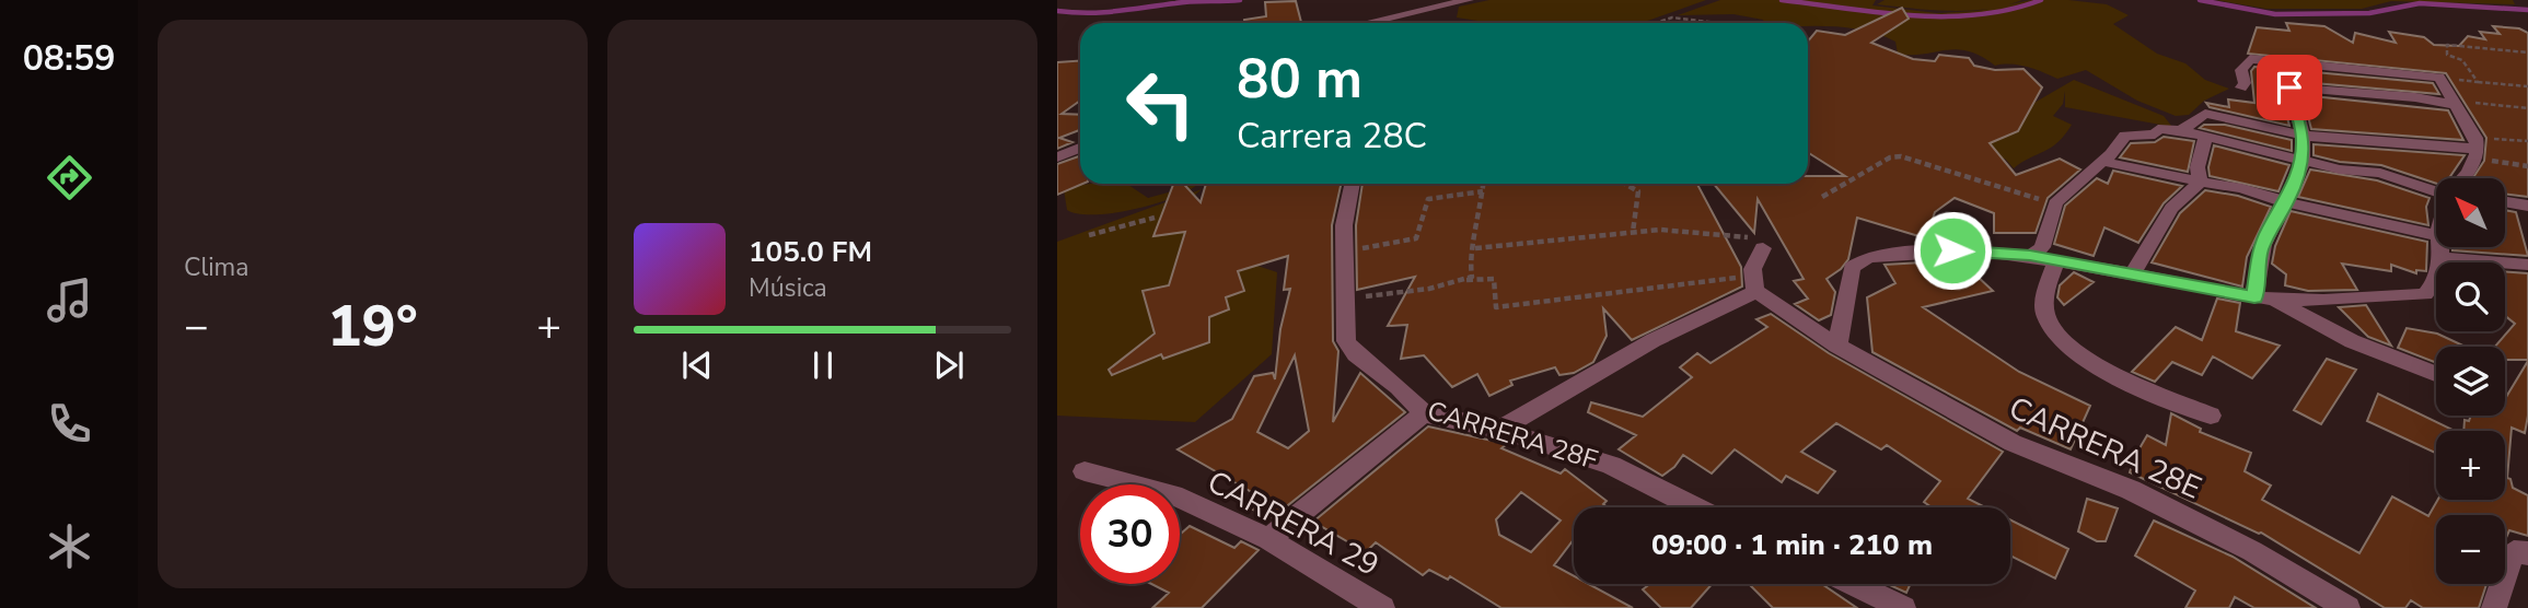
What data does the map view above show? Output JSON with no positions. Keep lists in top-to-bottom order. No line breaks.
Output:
{"streets":{"street":["CARRERA 28F","CARRERA 28E","CARRERA 29"]},"north":"top left","page":{"tabs":"08:59","tile":"Clima","turn":["80 m","Carrera 28C"],"map_buttons":["+","−"],"song":["105.0 FM","Música"],"heat":["−","19°","+"],"limit":"30","trip":"09:00 · 1 min · 210 m"}}
